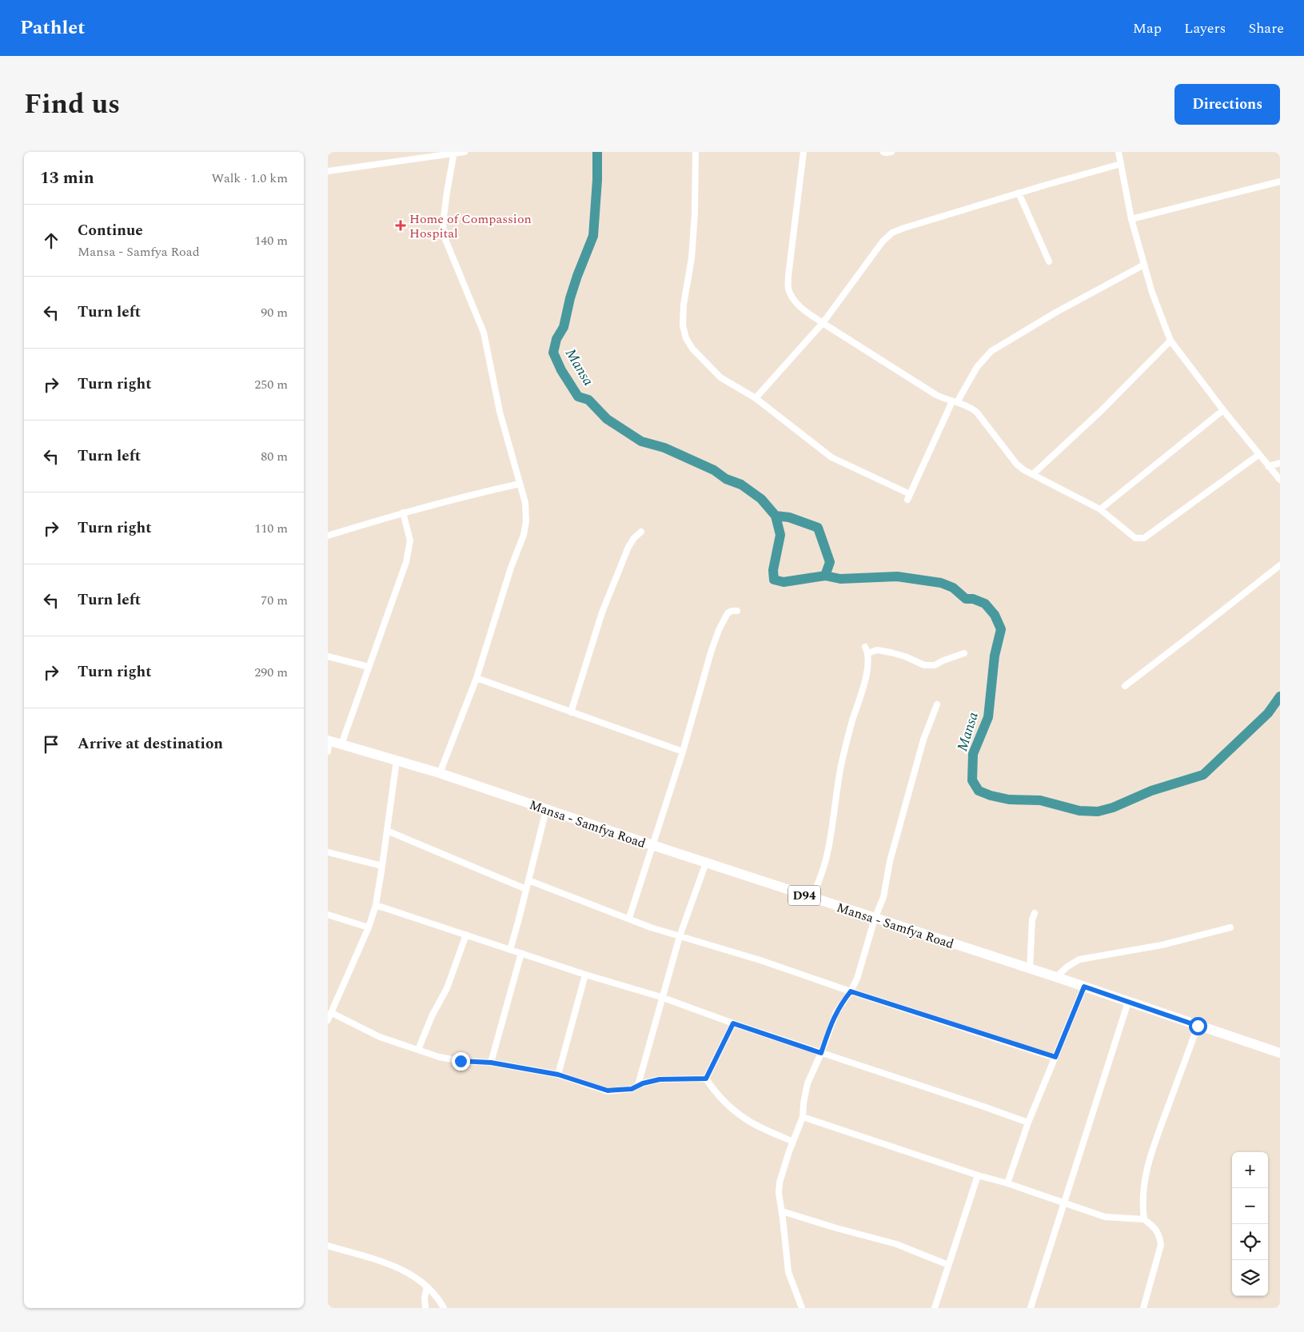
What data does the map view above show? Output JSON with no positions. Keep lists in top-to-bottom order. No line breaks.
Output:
{"streets":{"main road":["Mansa - Samfya Road","D94"]},"water":["Mansa"],"places":{"health":["Home of Compassion Hospital"]},"page":{"header":"Pathlet","nav":["Map","Layers","Share"],"title":"Find us","buttons":"Directions","heading":["13 min","Walk · 1.0 km"],"list":[["Continue","Mansa - Samfya Road","140 m"],["Turn left","90 m"],["Turn right","250 m"],["Turn left","80 m"],["Turn right","110 m"],["Turn left","70 m"],["Turn right","290 m"],"Arrive at destination"],"map_buttons":["+","−"]}}
